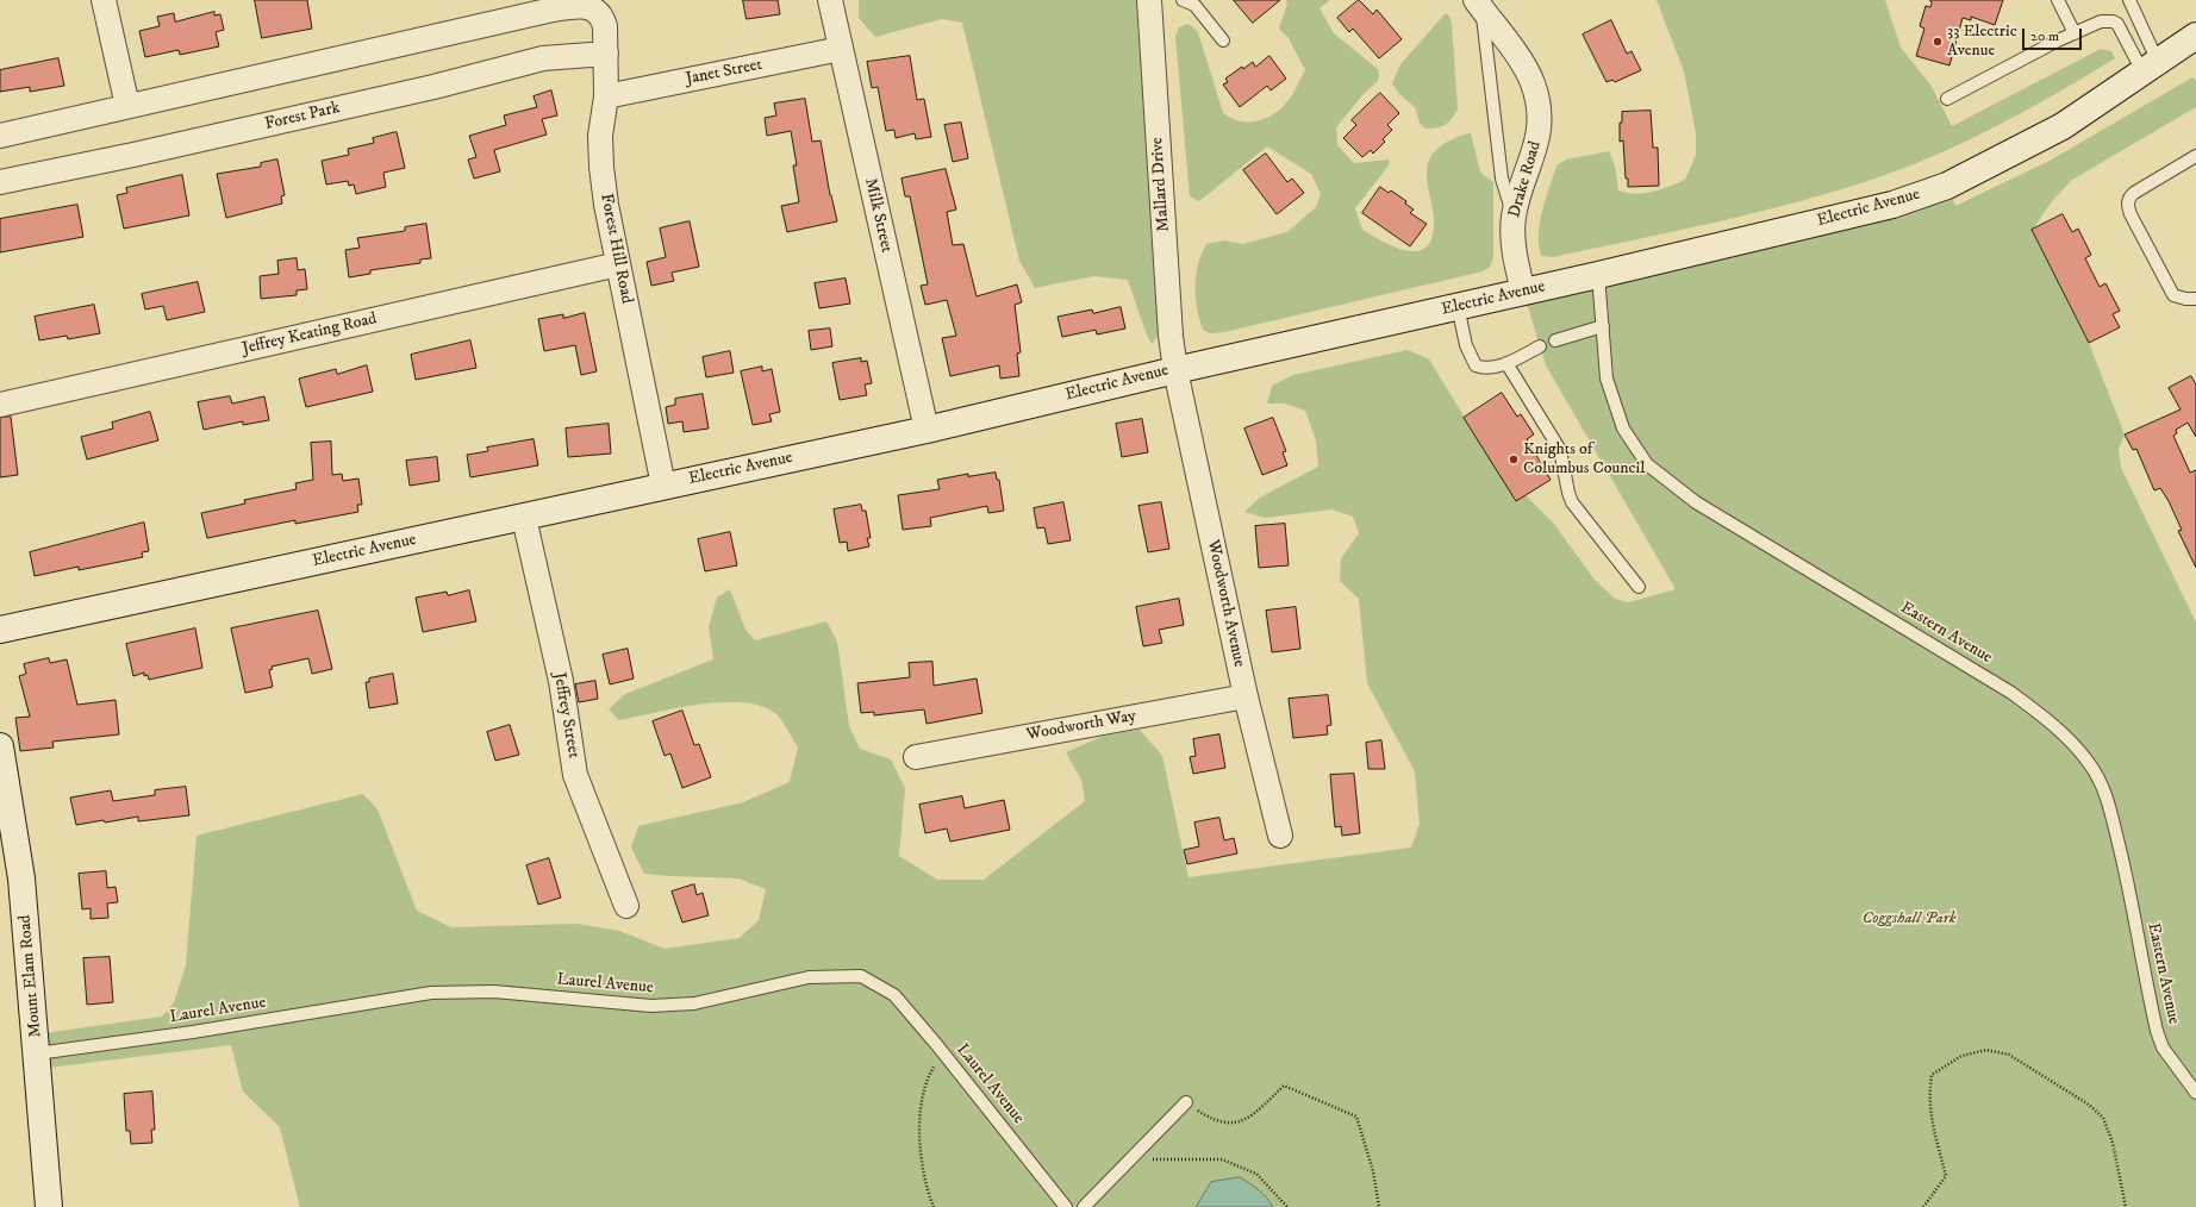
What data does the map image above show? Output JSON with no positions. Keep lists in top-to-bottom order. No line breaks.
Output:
{"streets":{"main road":["Electric Avenue","Mount Elam Road"],"street":["Janet Street","Forest Park","Drake Road","Mallard Drive","Milk Street","Forest Hill Road","Jeffrey Keating Road","Woodworth Avenue","Jeffrey Street","Woodworth Way"],"lane":["Eastern Avenue","Laurel Avenue"]},"crossings":[["Janet Street","Milk Street"],["Janet Street","Forest Hill Road"],["Forest Park","Forest Hill Road"],["Drake Road","Electric Avenue"],["Mallard Drive","Electric Avenue"],["Mallard Drive","Woodworth Avenue"],["Electric Avenue","Milk Street"],["Electric Avenue","Forest Hill Road"],["Electric Avenue","Woodworth Avenue"],["Electric Avenue","Eastern Avenue"],["Electric Avenue","Jeffrey Street"],["Forest Hill Road","Jeffrey Keating Road"],["Woodworth Avenue","Woodworth Way"],["Mount Elam Road","Laurel Avenue"]],"parks":["Coggshall Park"],"places":["33 Electric Avenue","Knights of Columbus Council"],"scale_bar":"20 m"}
